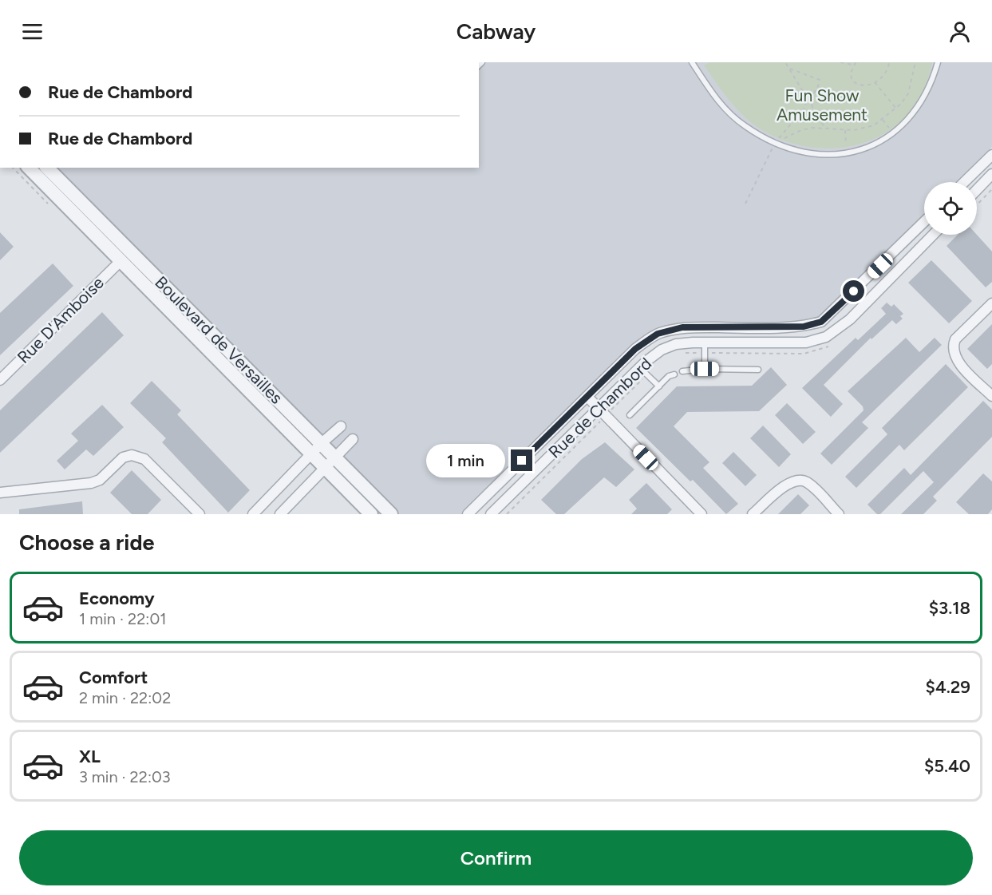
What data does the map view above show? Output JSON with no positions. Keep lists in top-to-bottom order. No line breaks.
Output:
{"streets":{"street":["Rue D'Amboise","Boulevard de Versailles","Rue de Chambord"]},"crossings":[["Rue D'Amboise","Boulevard de Versailles"]],"parks":["Fun Show Amusement"],"page":{"header":"Cabway","banner":["Rue de Chambord","Rue de Chambord"],"bubble":"1 min","heading":"Choose a ride","list":[{"name":"Economy","note":"1 min · 22:01","value":"$3.18"},{"name":"Comfort","note":"2 min · 22:02","value":"$4.29"},{"name":"XL","note":"3 min · 22:03","value":"$5.40"}],"buttons":"Confirm"}}
